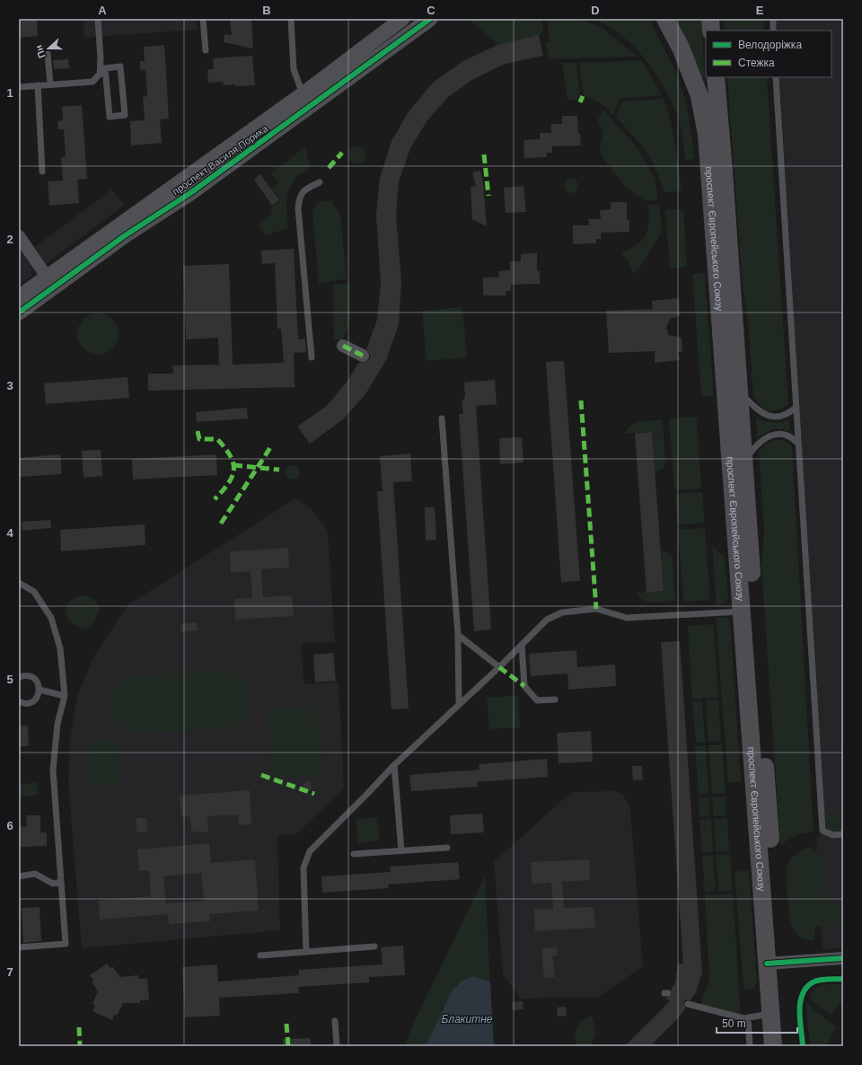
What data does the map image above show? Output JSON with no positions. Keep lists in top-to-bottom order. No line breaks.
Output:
{"streets":{"main road":["проспект Європейського Союзу"],"street":["проспект Василя Порика"]},"water":["Блакитне"],"legend":["Велодоріжка","Стежка"],"scale_bar":"50 m","north":"left","grid":{"columns":["A","B","C","D","E"],"rows":["1","2","3","4","5","6","7"]}}
